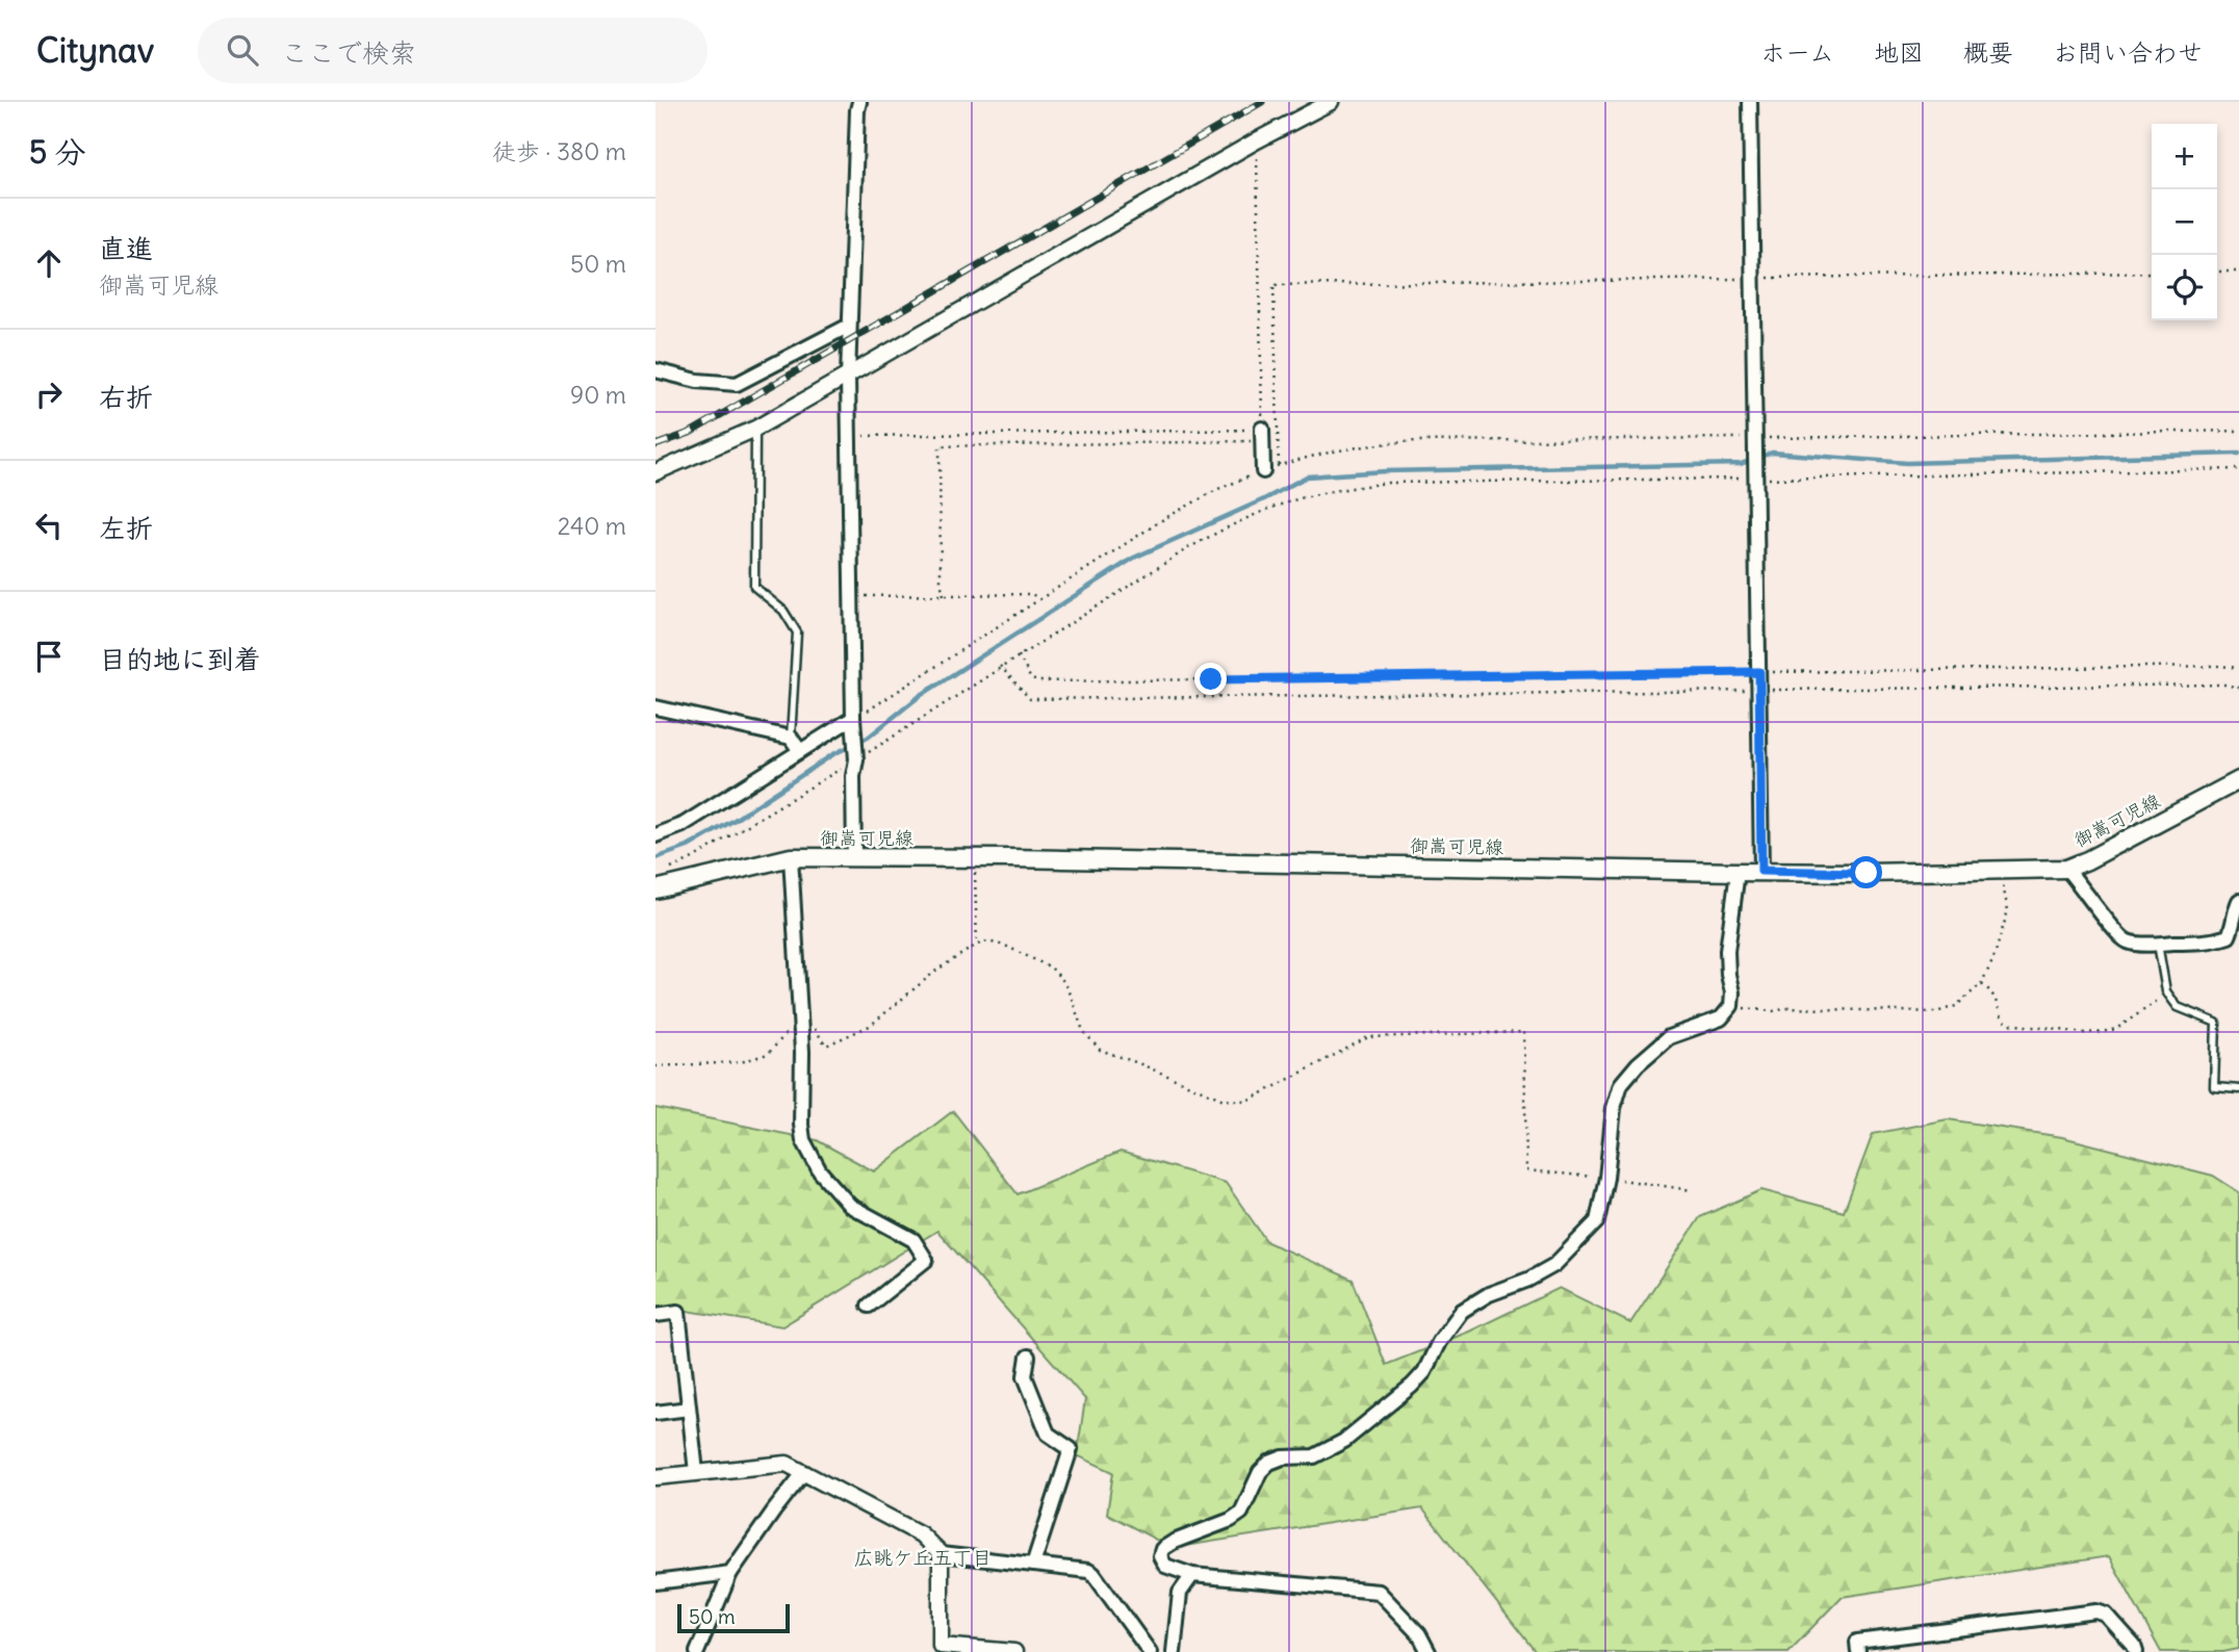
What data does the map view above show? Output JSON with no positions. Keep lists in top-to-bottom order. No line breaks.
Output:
{"streets":{"main road":["御嵩可児線"]},"districts":["広眺ケ丘五丁目"],"scale_bar":"50 m","page":{"header":"Citynav","search":"ここで検索","nav":["ホーム","地図","概要","お問い合わせ"],"heading":["5 分","徒歩 · 380 m"],"map_buttons":["+","−"],"list":[["直進","御嵩可児線","50 m"],["右折","90 m"],["左折","240 m"],"目的地に到着"],"scale":"50 m"}}
